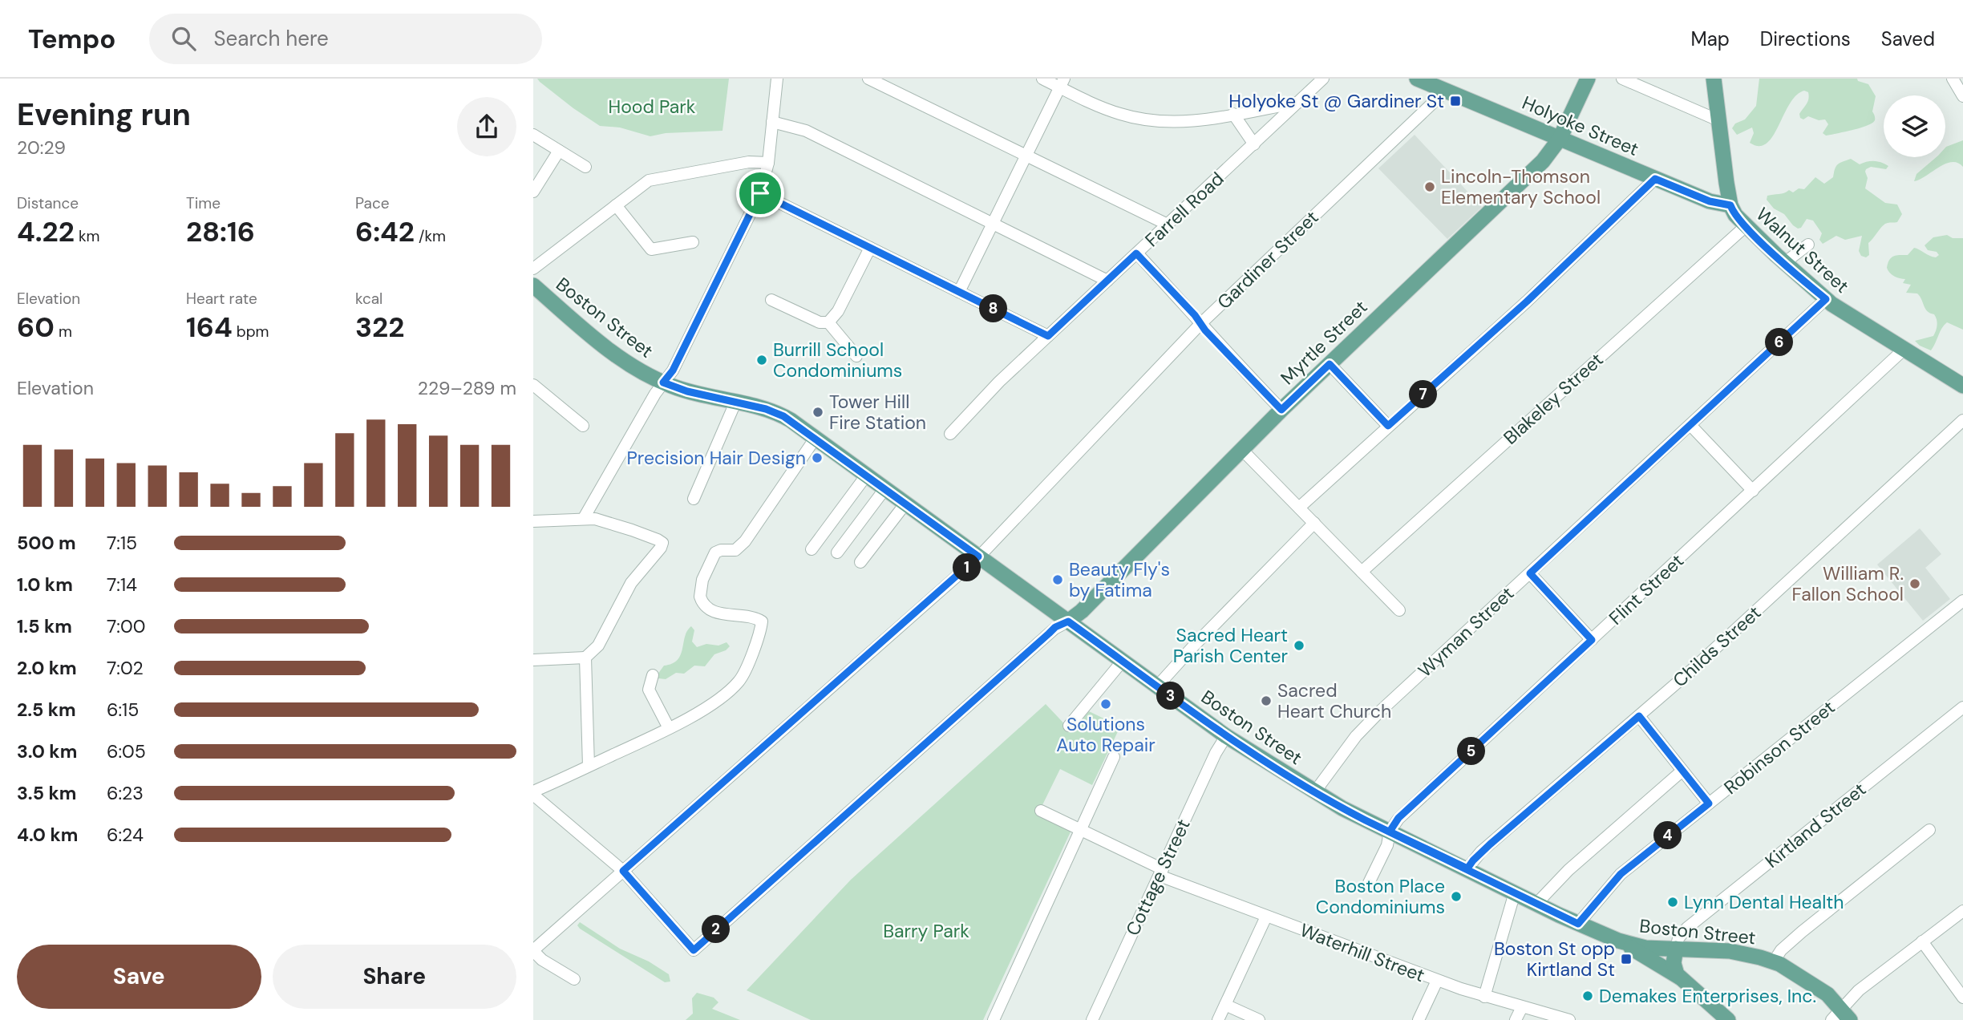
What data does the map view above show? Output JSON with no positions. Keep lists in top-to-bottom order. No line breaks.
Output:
{"streets":{"main road":["Holyoke Street","Walnut Street","Boston Street","Myrtle Street"],"street":["Farrell Road","Gardiner Street","Blakeley Street","Flint Street","Wyman Street","Childs Street","Robinson Street","Kirtland Street","Cottage Street","Waterhill Street"]},"crossings":[["Holyoke Street","Walnut Street"],["Holyoke Street","Gardiner Street"],["Holyoke Street","Myrtle Street"],["Walnut Street","Blakeley Street"],["Walnut Street","Flint Street"],["Walnut Street","Wyman Street"],["Gardiner Street","Boston Street"],["Boston Street","Myrtle Street"],["Boston Street","Flint Street"],["Boston Street","Wyman Street"],["Boston Street","Childs Street"],["Boston Street","Robinson Street"],["Boston Street","Kirtland Street"],["Boston Street","Cottage Street"],["Cottage Street","Waterhill Street"]],"parks":["Hood Park","Barry Park"],"places":{"transit":["Holyoke St @ Gardiner St","Boston St opp Kirtland St"],"other":["Lincoln-Thomson Elementary School","Burrill School Condominiums","Tower Hill Fire Station","Precision Hair Design","Beauty Fly's by Fatima","William R. Fallon School","Sacred Heart Parish Center","Sacred Heart Church","Solutions Auto Repair","Boston Place Condominiums","Lynn Dental Health","Demakes Enterprises, Inc."]},"page":{"header":"Tempo","search":"Search here","nav":["Map","Directions","Saved"],"heading":["Evening run","20:29"],"stats":[["Distance","4.22 km"],["Time","28:16"],["Pace","6:42 /km"],["Elevation","60 m"],["Heart rate","164 bpm"],["kcal","322"]],"pins":["8","6","7","1","3","5","4","2"],"chart":["Elevation","229–289 m"],"list":[{"name":"500 m","note":"7:15"},{"name":"1.0 km","note":"7:14"},{"name":"1.5 km","note":"7:00"},{"name":"2.0 km","note":"7:02"},{"name":"2.5 km","note":"6:15"},{"name":"3.0 km","note":"6:05"},{"name":"3.5 km","note":"6:23"},{"name":"4.0 km","note":"6:24"}],"buttons":["Save","Share"]}}
